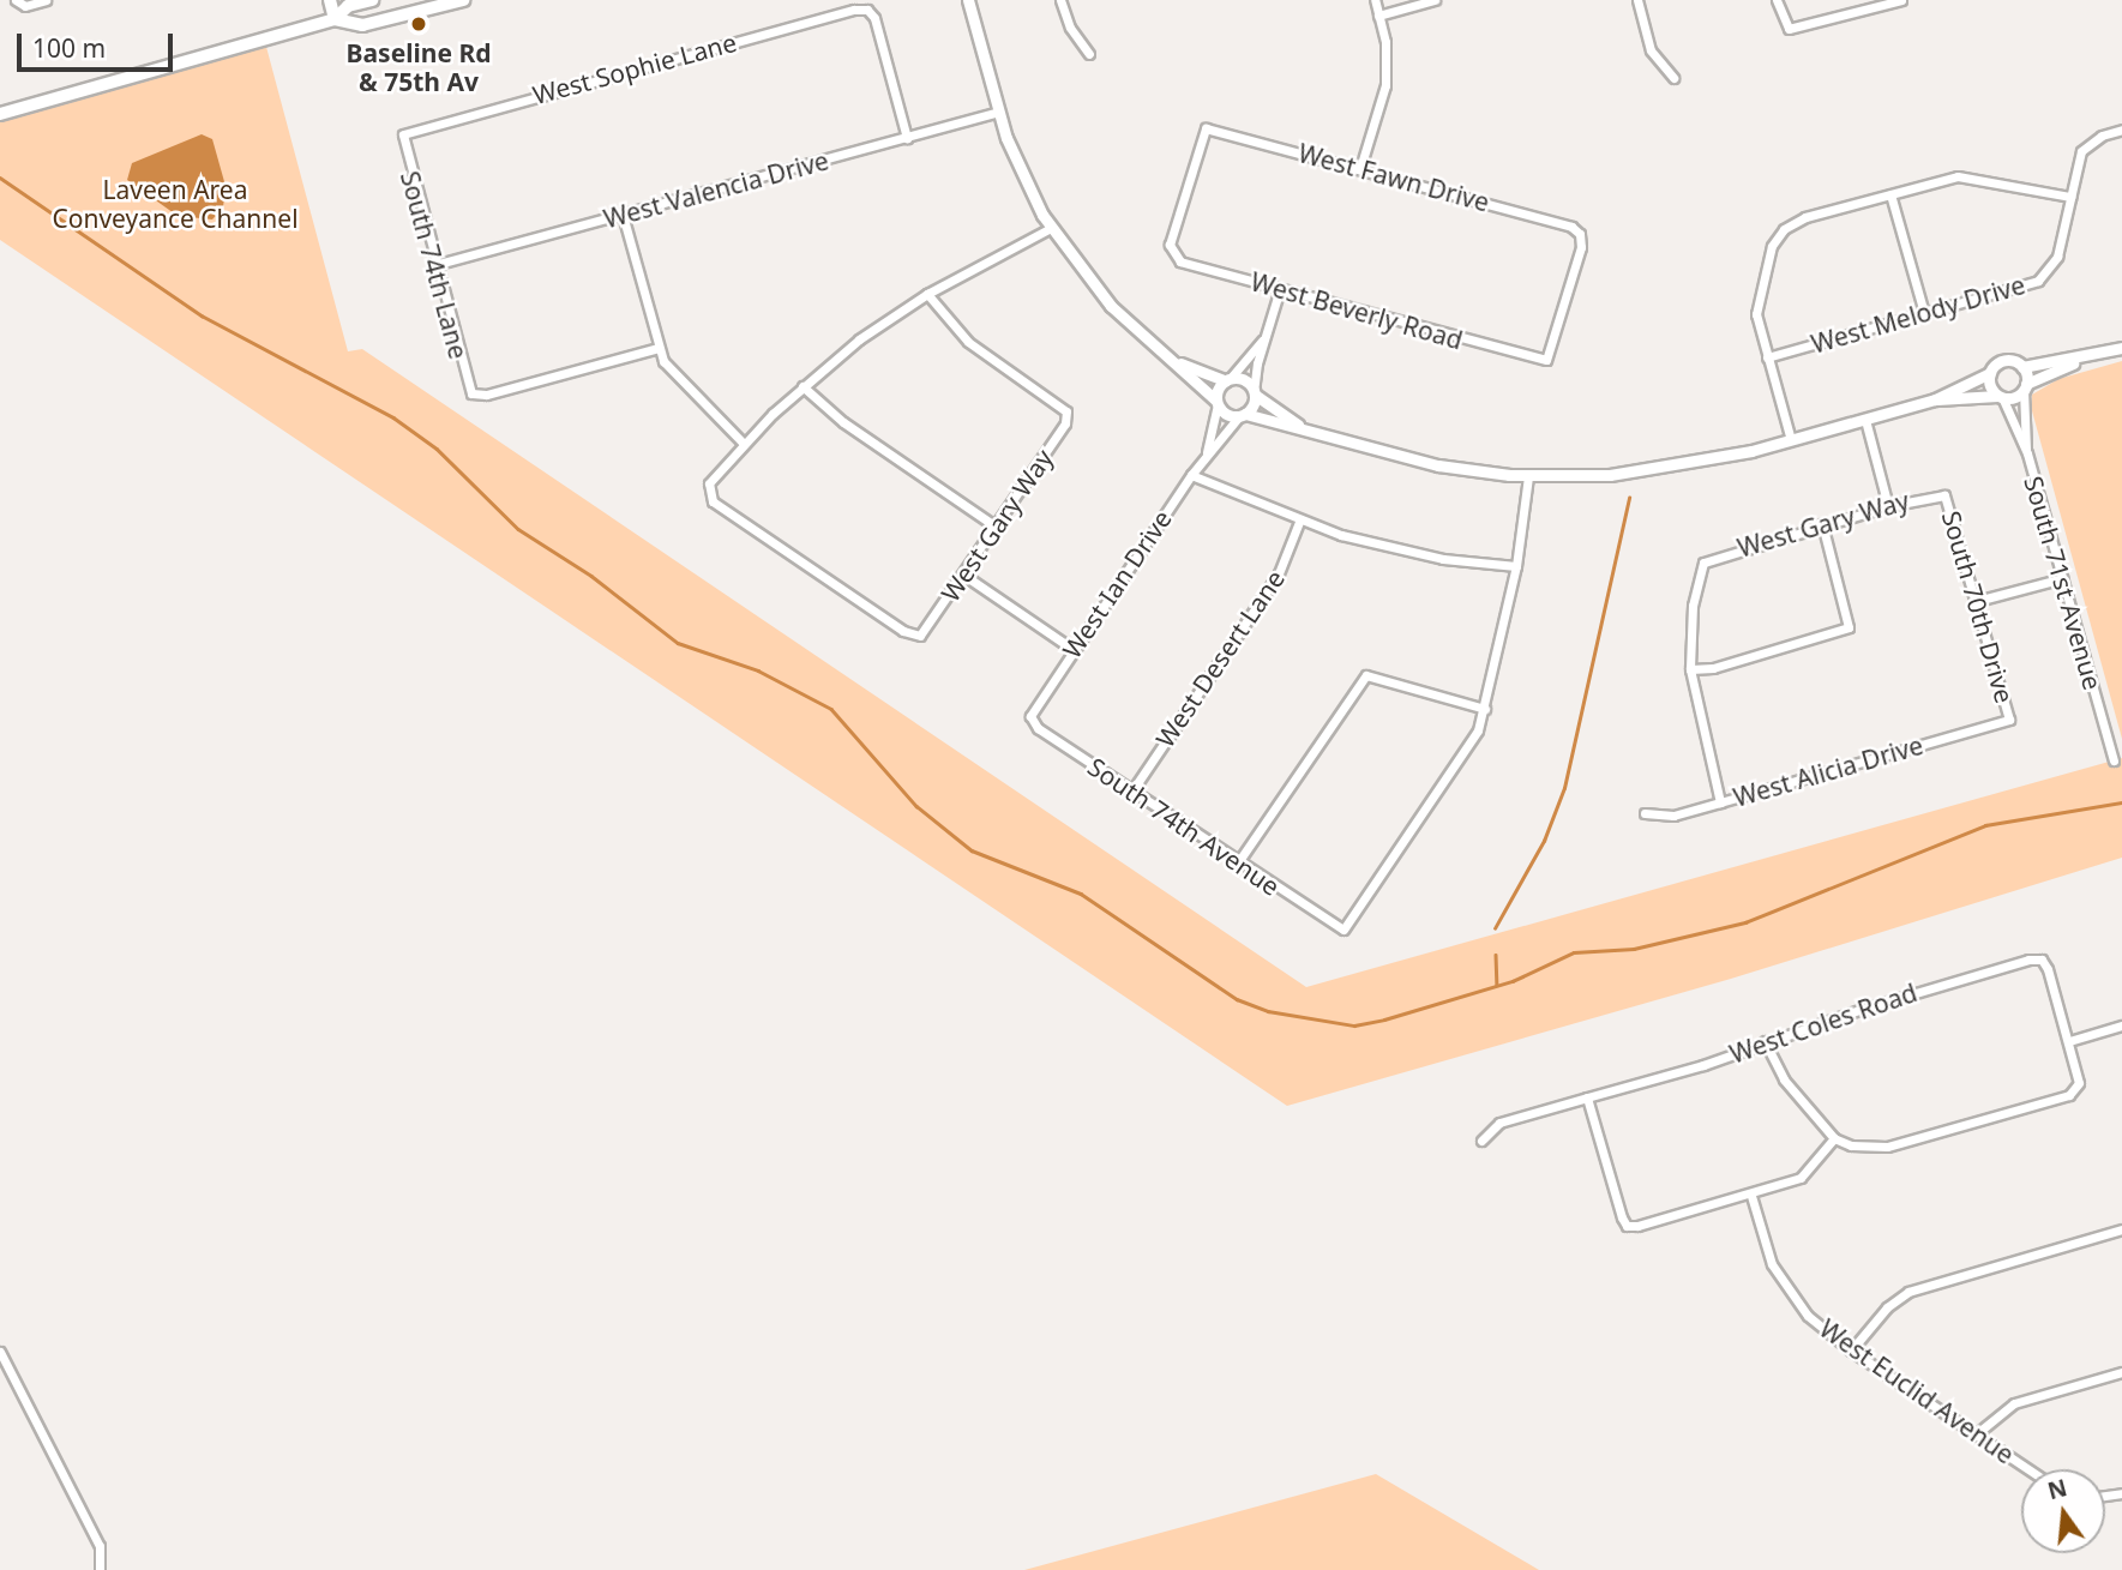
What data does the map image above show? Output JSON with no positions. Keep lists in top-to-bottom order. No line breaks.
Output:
{"streets":{"street":["West Sophie Lane","West Fawn Drive","West Valencia Drive","South 74th Lane","West Beverly Road","West Melody Drive","West Gary Way","South 71st Avenue","West Ian Drive","South 70th Drive","West Desert Lane","West Alicia Drive","South 74th Avenue","West Coles Road","West Euclid Avenue"]},"crossings":[["West Sophie Lane","West Valencia Drive"],["West Sophie Lane","South 74th Lane"],["West Fawn Drive","West Beverly Road"],["West Valencia Drive","South 74th Lane"],["West Gary Way","South 70th Drive"],["West Ian Drive","South 74th Avenue"],["South 70th Drive","West Alicia Drive"],["West Desert Lane","South 74th Avenue"]],"parks":["Laveen Area Conveyance Channel"],"places":["Baseline Rd & 75th Av"],"scale_bar":"100 m","north":"top"}
